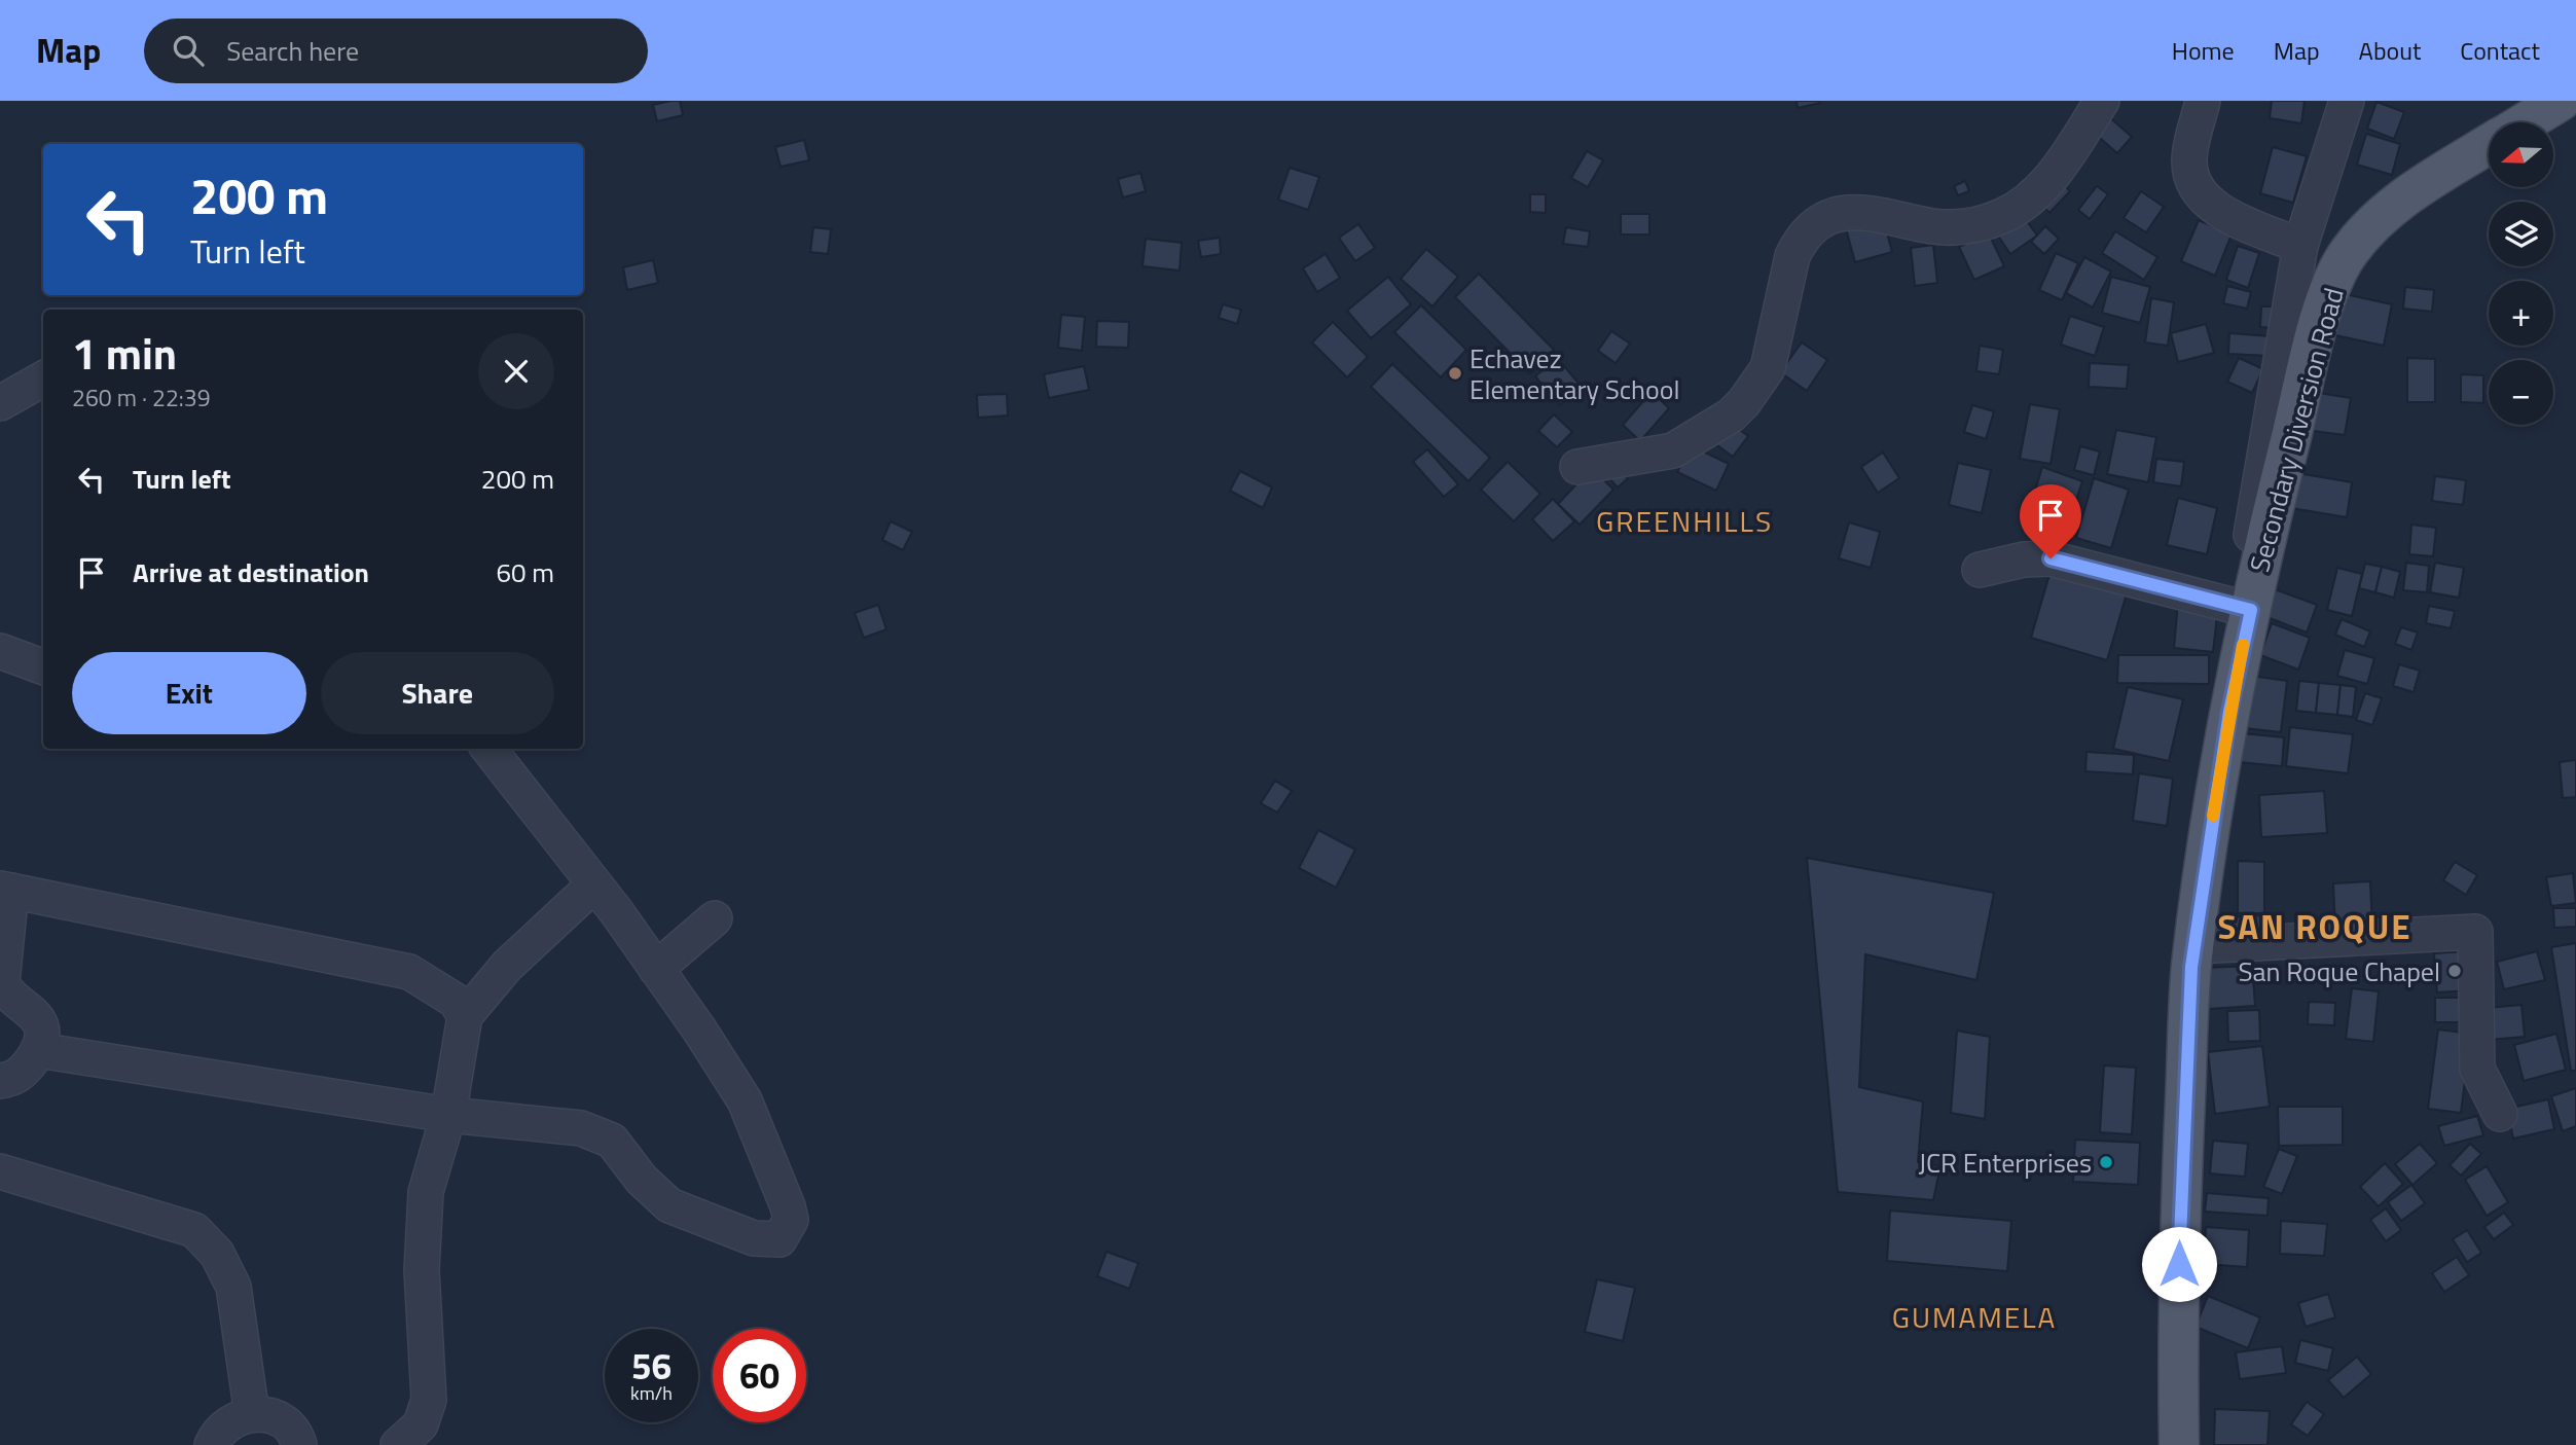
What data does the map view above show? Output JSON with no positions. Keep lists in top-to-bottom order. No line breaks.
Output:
{"streets":{"main road":["Secondary Diversion Road"]},"districts":["GREENHILLS","SAN ROQUE","GUMAMELA"],"places":["Echavez Elementary School","San Roque Chapel","JCR Enterprises"],"north":"left","page":{"header":"Map","search":"Search here","nav":["Home","Map","About","Contact"],"map_buttons":["+","−"],"turn":["200 m","Turn left"],"heading":["1 min","260 m · 22:39"],"list":[{"name":"Turn left","value":"200 m"},{"name":"Arrive at destination","value":"60 m"}],"buttons":["Exit","Share"],"speed":"56 km/h","limit":"60"}}
